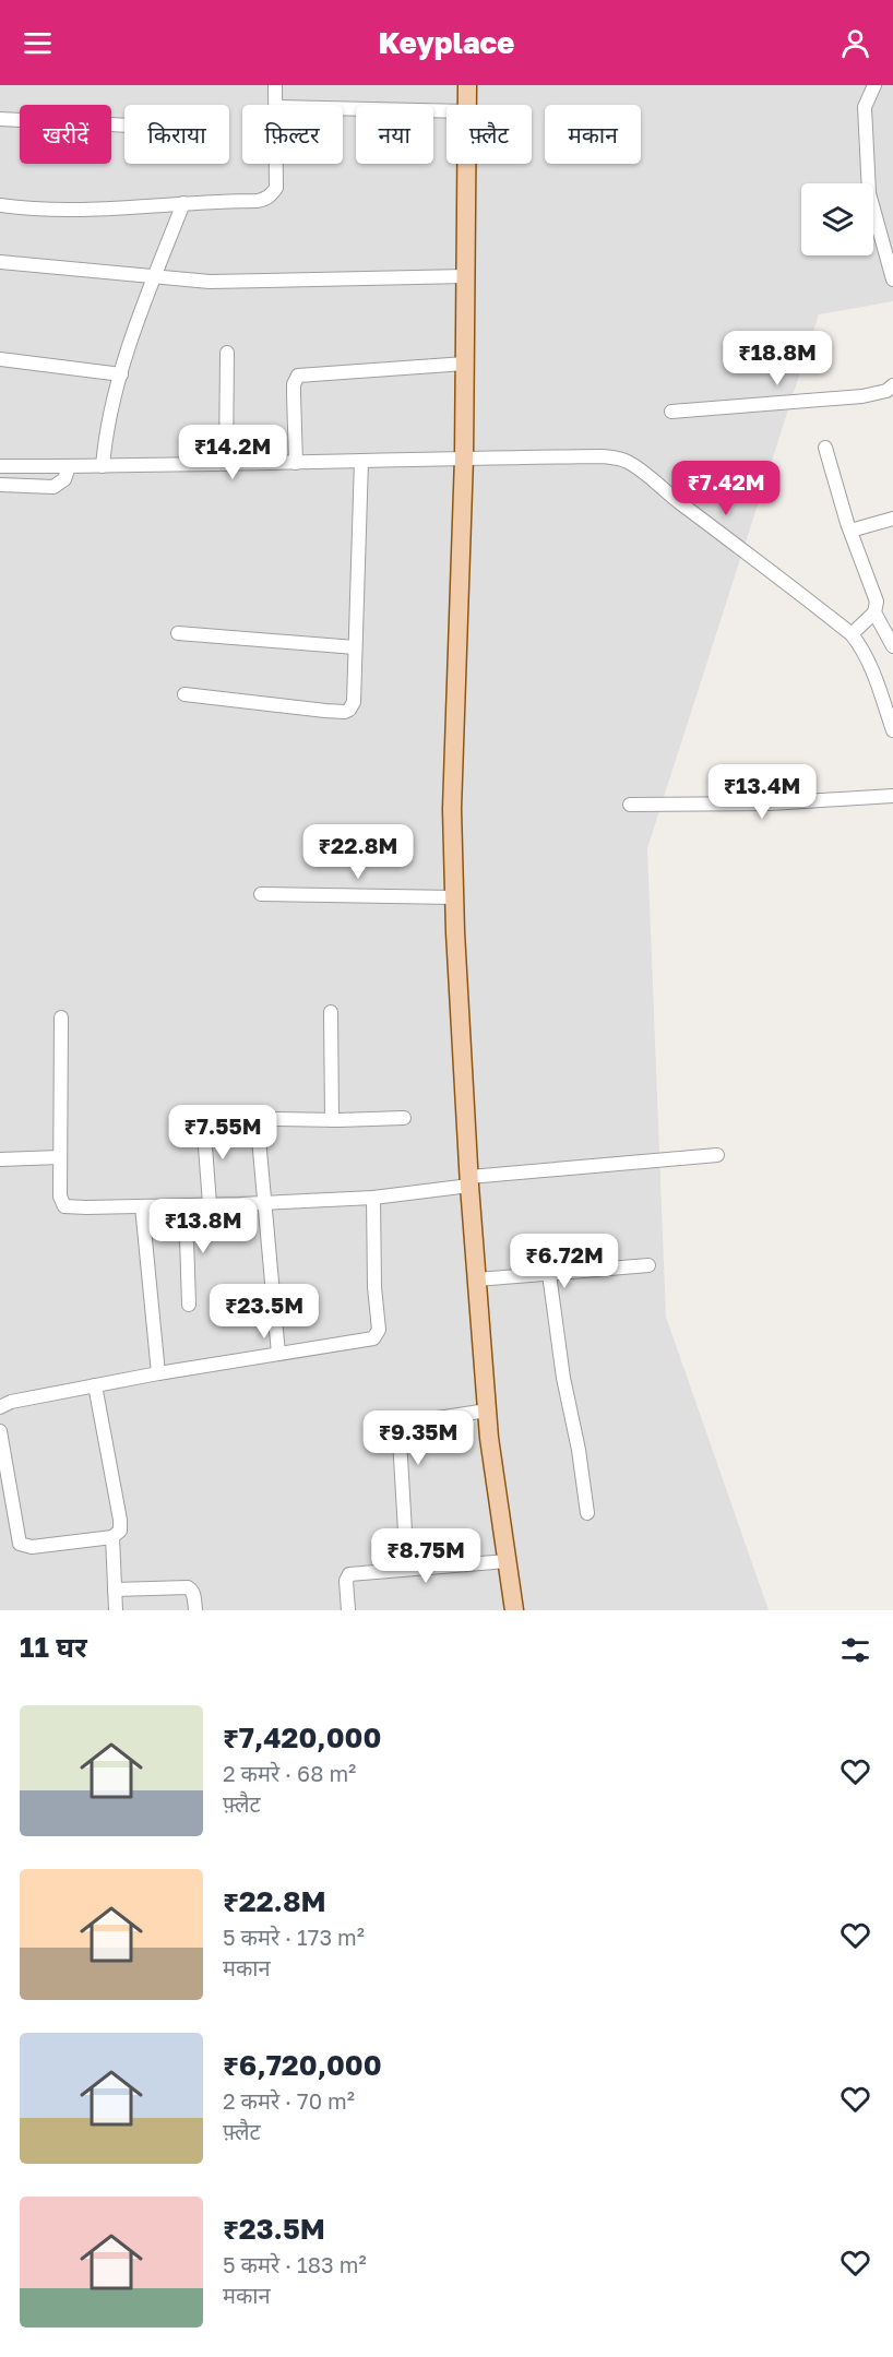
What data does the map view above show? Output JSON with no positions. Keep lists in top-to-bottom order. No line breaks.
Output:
{"page":{"header":"Keyplace","chip":["खरीदें","किराया","फ़िल्टर","नया","फ़्लैट","मकान"],"price":["₹18.8M","₹14.2M","₹7.42M","₹13.4M","₹22.8M","₹7.55M","₹13.8M","₹6.72M","₹23.5M","₹9.35M","₹8.75M"],"heading":"11 घर","list":[{"name":"₹7,420,000","note":"2 कमरे · 68 m² · फ़्लैट"},{"name":"₹22.8M","note":"5 कमरे · 173 m² · मकान"},{"name":"₹6,720,000","note":"2 कमरे · 70 m² · फ़्लैट"},{"name":"₹23.5M","note":"5 कमरे · 183 m² · मकान"}]}}
